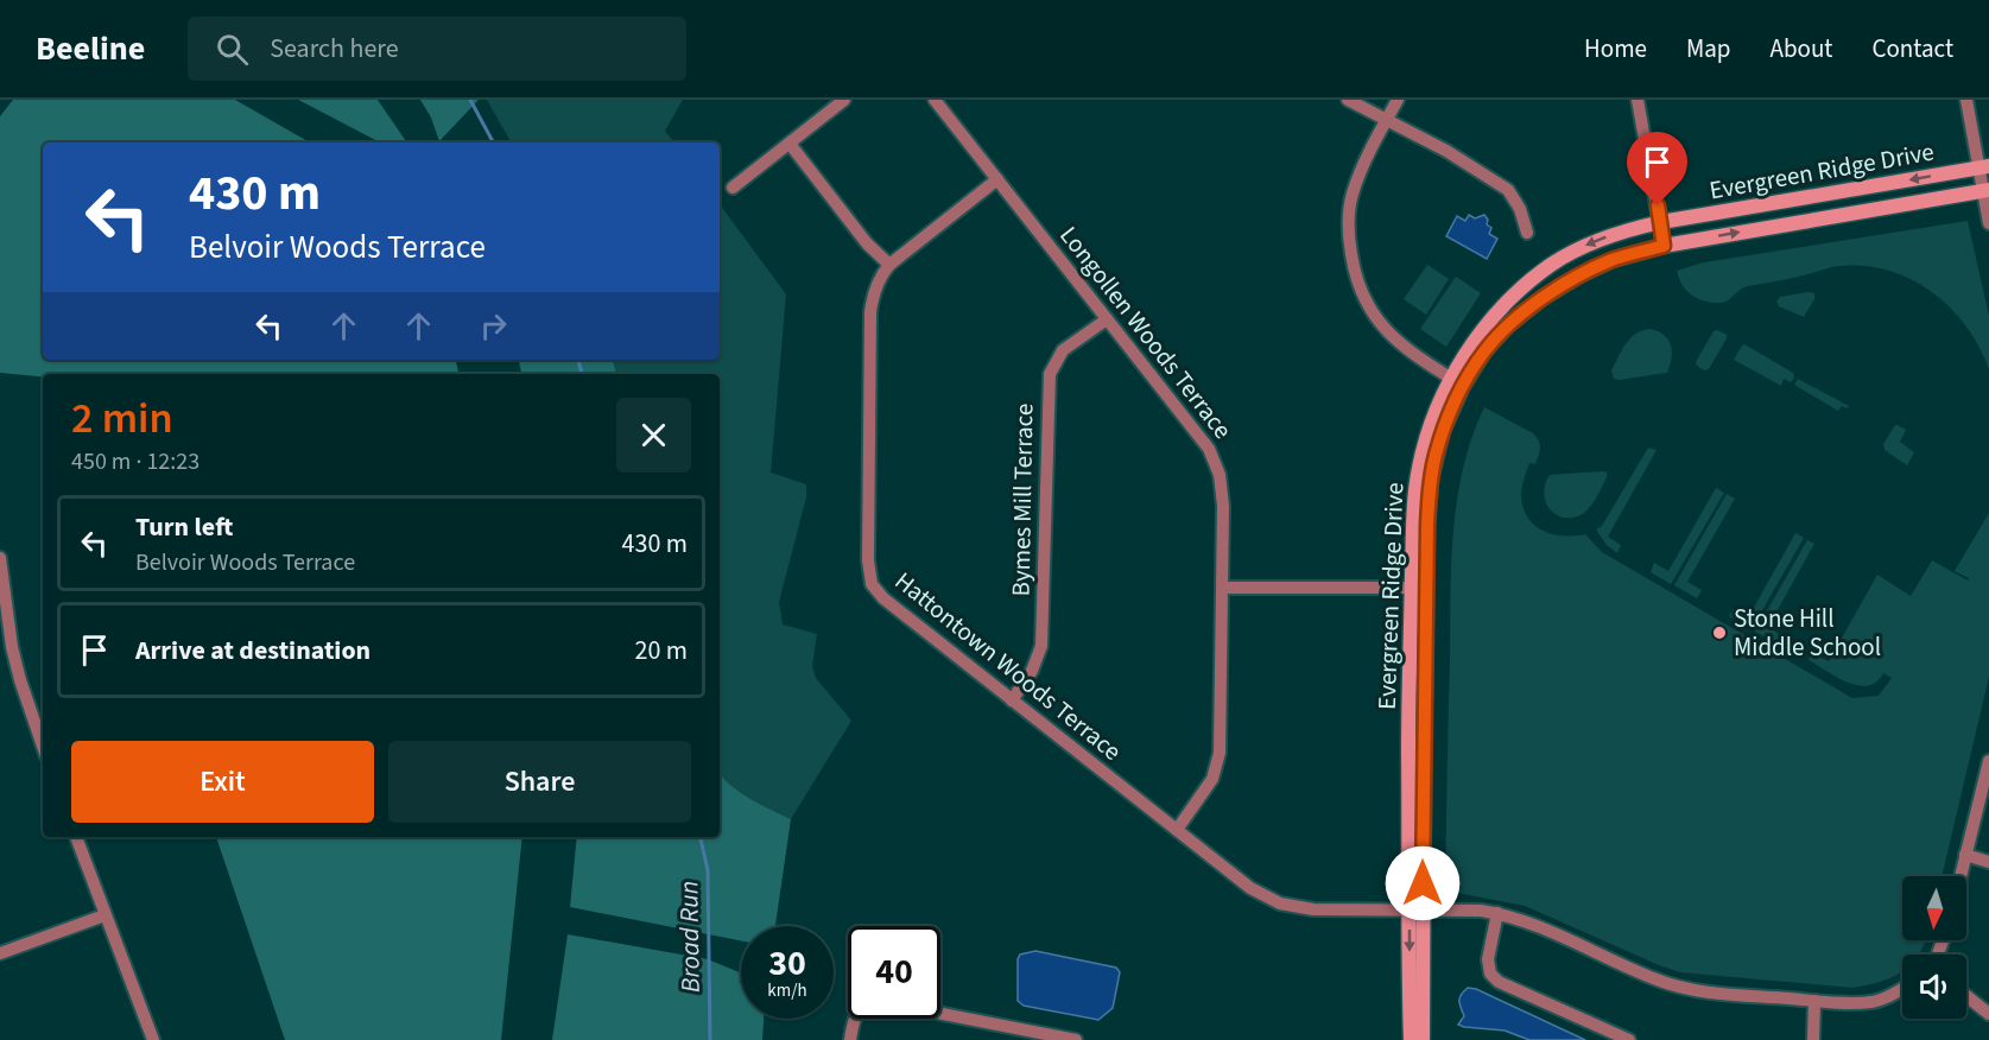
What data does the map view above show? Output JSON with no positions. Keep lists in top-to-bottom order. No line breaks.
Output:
{"streets":{"street":["Evergreen Ridge Drive","Longollen Woods Terrace","Bymes Mill Terrace","Hattontown Woods Terrace"]},"crossings":[["Evergreen Ridge Drive","Hattontown Woods Terrace"],["Longollen Woods Terrace","Bymes Mill Terrace"],["Longollen Woods Terrace","Hattontown Woods Terrace"],["Bymes Mill Terrace","Hattontown Woods Terrace"]],"water":["Broad Run"],"places":["Stone Hill Middle School"],"north":"bottom","page":{"header":"Beeline","search":"Search here","nav":["Home","Map","About","Contact"],"turn":["430 m","Belvoir Woods Terrace"],"heading":["2 min","450 m · 12:23"],"list":[{"name":"Turn left","note":"Belvoir Woods Terrace","value":"430 m"},{"name":"Arrive at destination","value":"20 m"}],"buttons":["Exit","Share"],"speed":"30 km/h","limit":"40"}}
